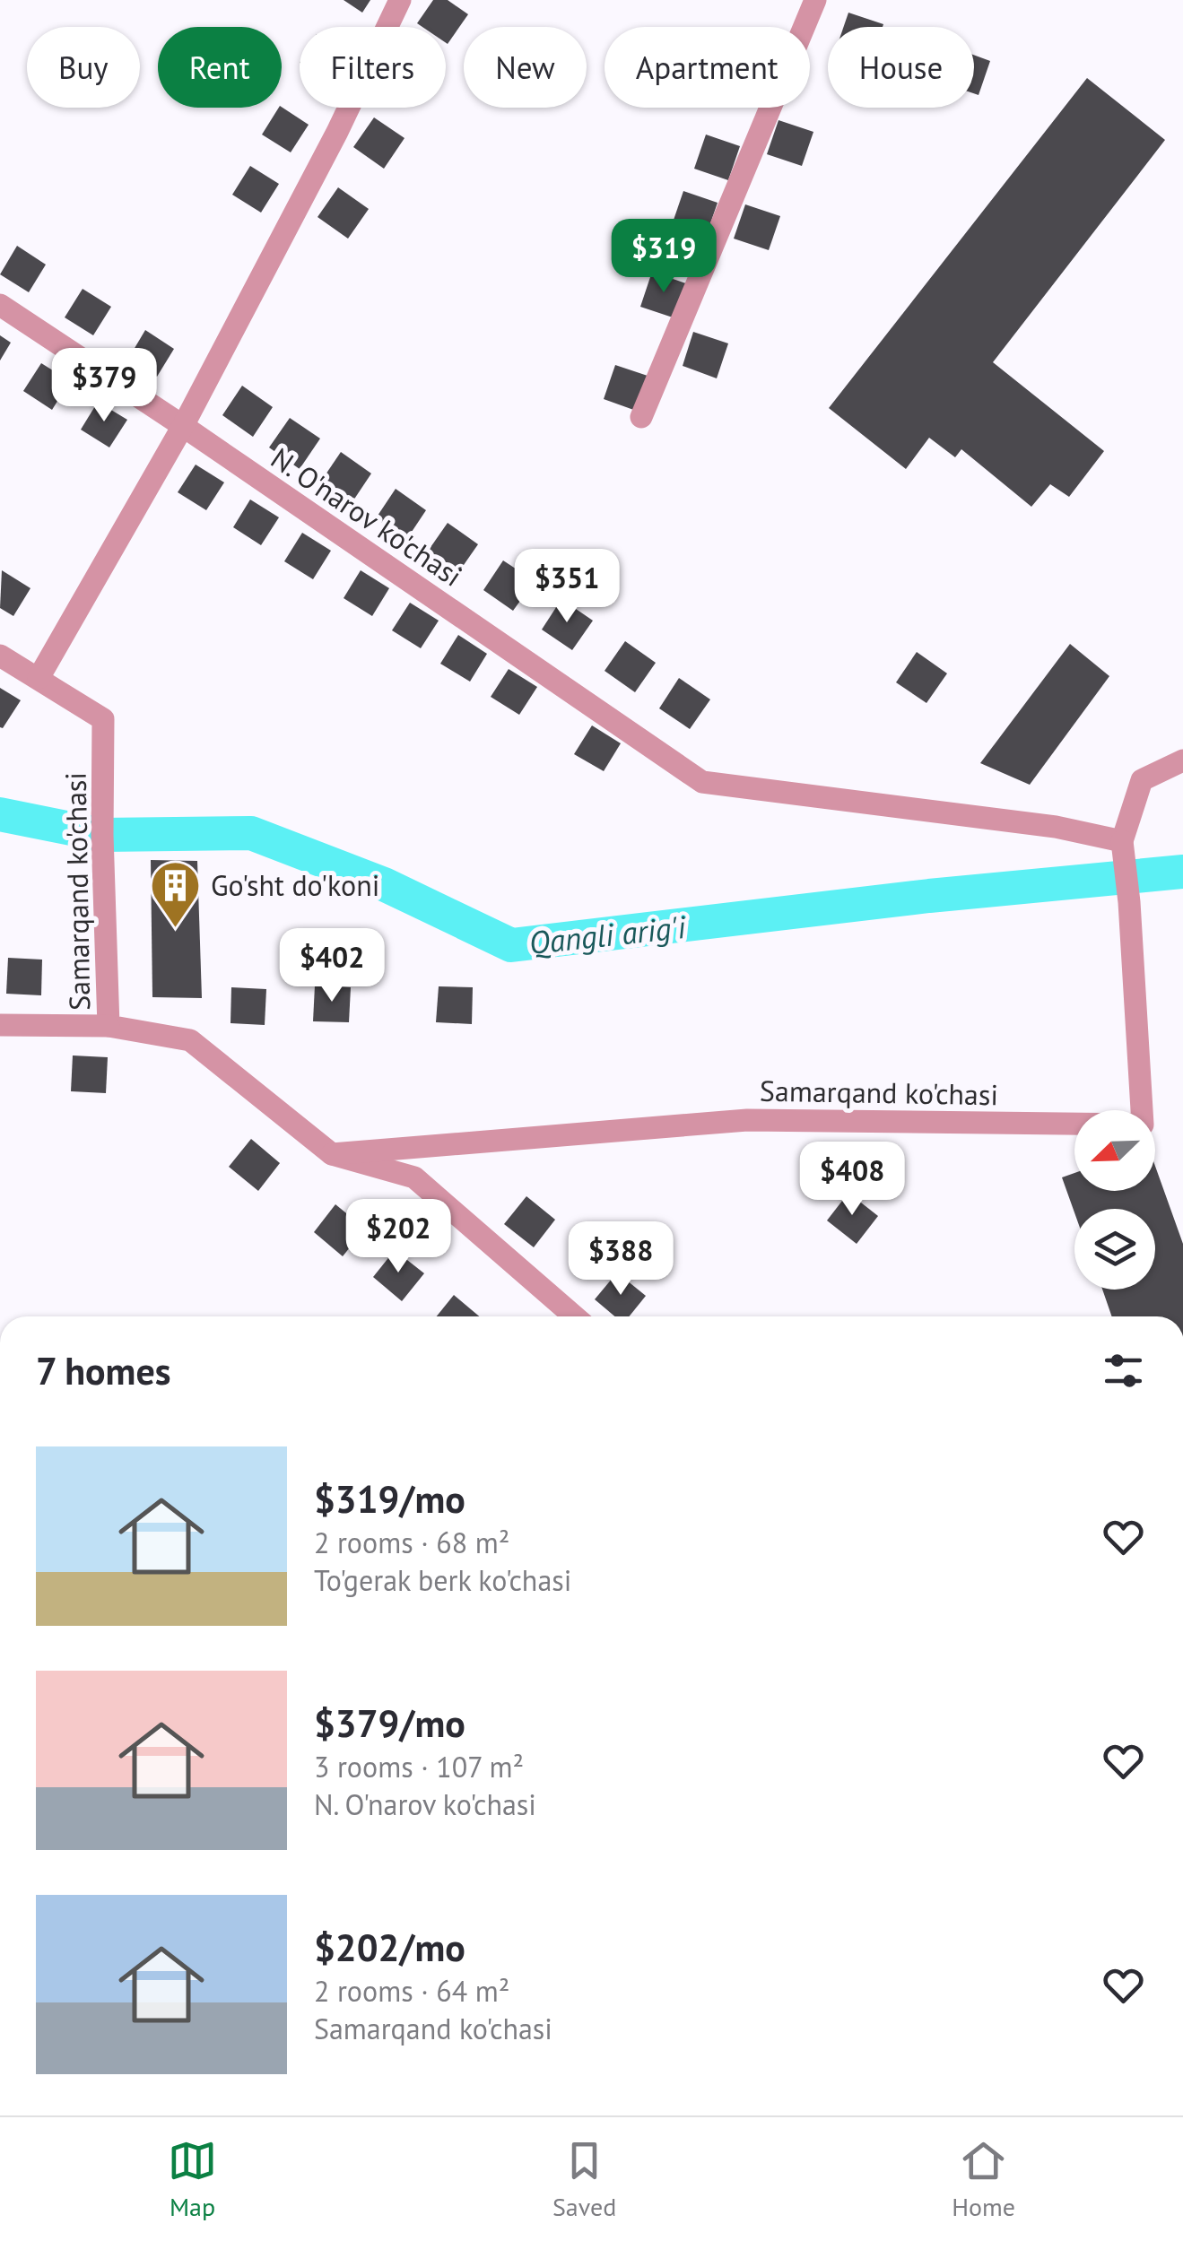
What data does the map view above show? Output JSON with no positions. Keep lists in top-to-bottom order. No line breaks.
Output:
{"streets":{"street":["N. O'narov ko'chasi","Samarqand ko'chasi"]},"crossings":[["N. O'narov ko'chasi","Samarqand ko'chasi"]],"water":["Qangli arig'i"],"places":{"building":["Go'sht do'koni"]},"north":"bottom left","page":{"chip":["Buy","Rent","Filters","New","Apartment","House"],"price":["$319","$379","$351","$402","$408","$202","$388"],"heading":"7 homes","list":[{"name":"$319/mo","note":"2 rooms · 68 m² · To'gerak berk ko'chasi"},{"name":"$379/mo","note":"3 rooms · 107 m² · N. O'narov ko'chasi"},{"name":"$202/mo","note":"2 rooms · 64 m² · Samarqand ko'chasi"}],"tabs":["Map","Saved","Home"]}}
